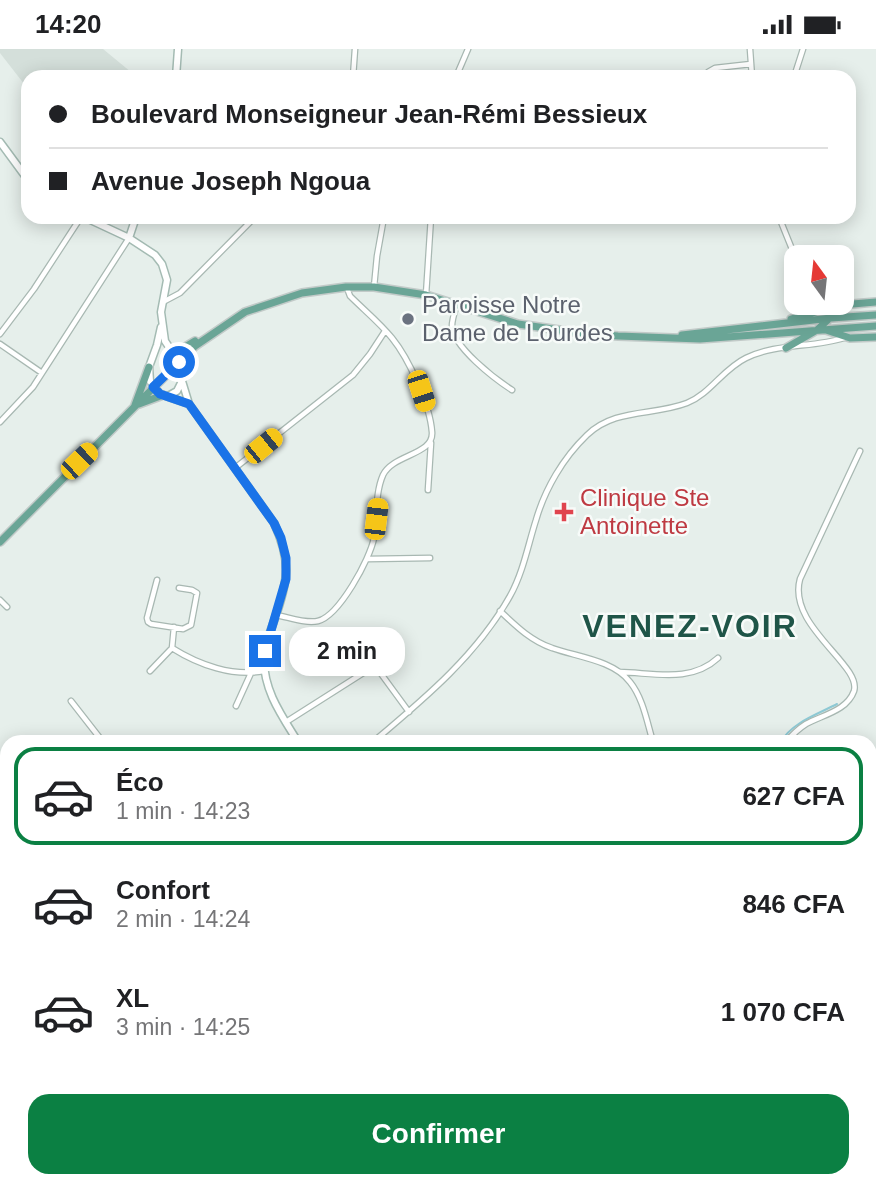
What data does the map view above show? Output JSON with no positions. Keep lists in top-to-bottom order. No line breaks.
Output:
{"districts":["VENEZ-VOIR"],"places":{"other":["Paroisse Notre Dame de Lourdes"],"health":["Clinique Ste Antoinette"]},"north":"top","page":{"status":"14:20","banner":["Boulevard Monseigneur Jean-Rémi Bessieux","Avenue Joseph Ngoua"],"bubble":"2 min","list":[{"name":"Éco","note":"1 min · 14:23","value":"627 CFA"},{"name":"Confort","note":"2 min · 14:24","value":"846 CFA"},{"name":"XL","note":"3 min · 14:25","value":"1 070 CFA"}],"buttons":"Confirmer"}}
